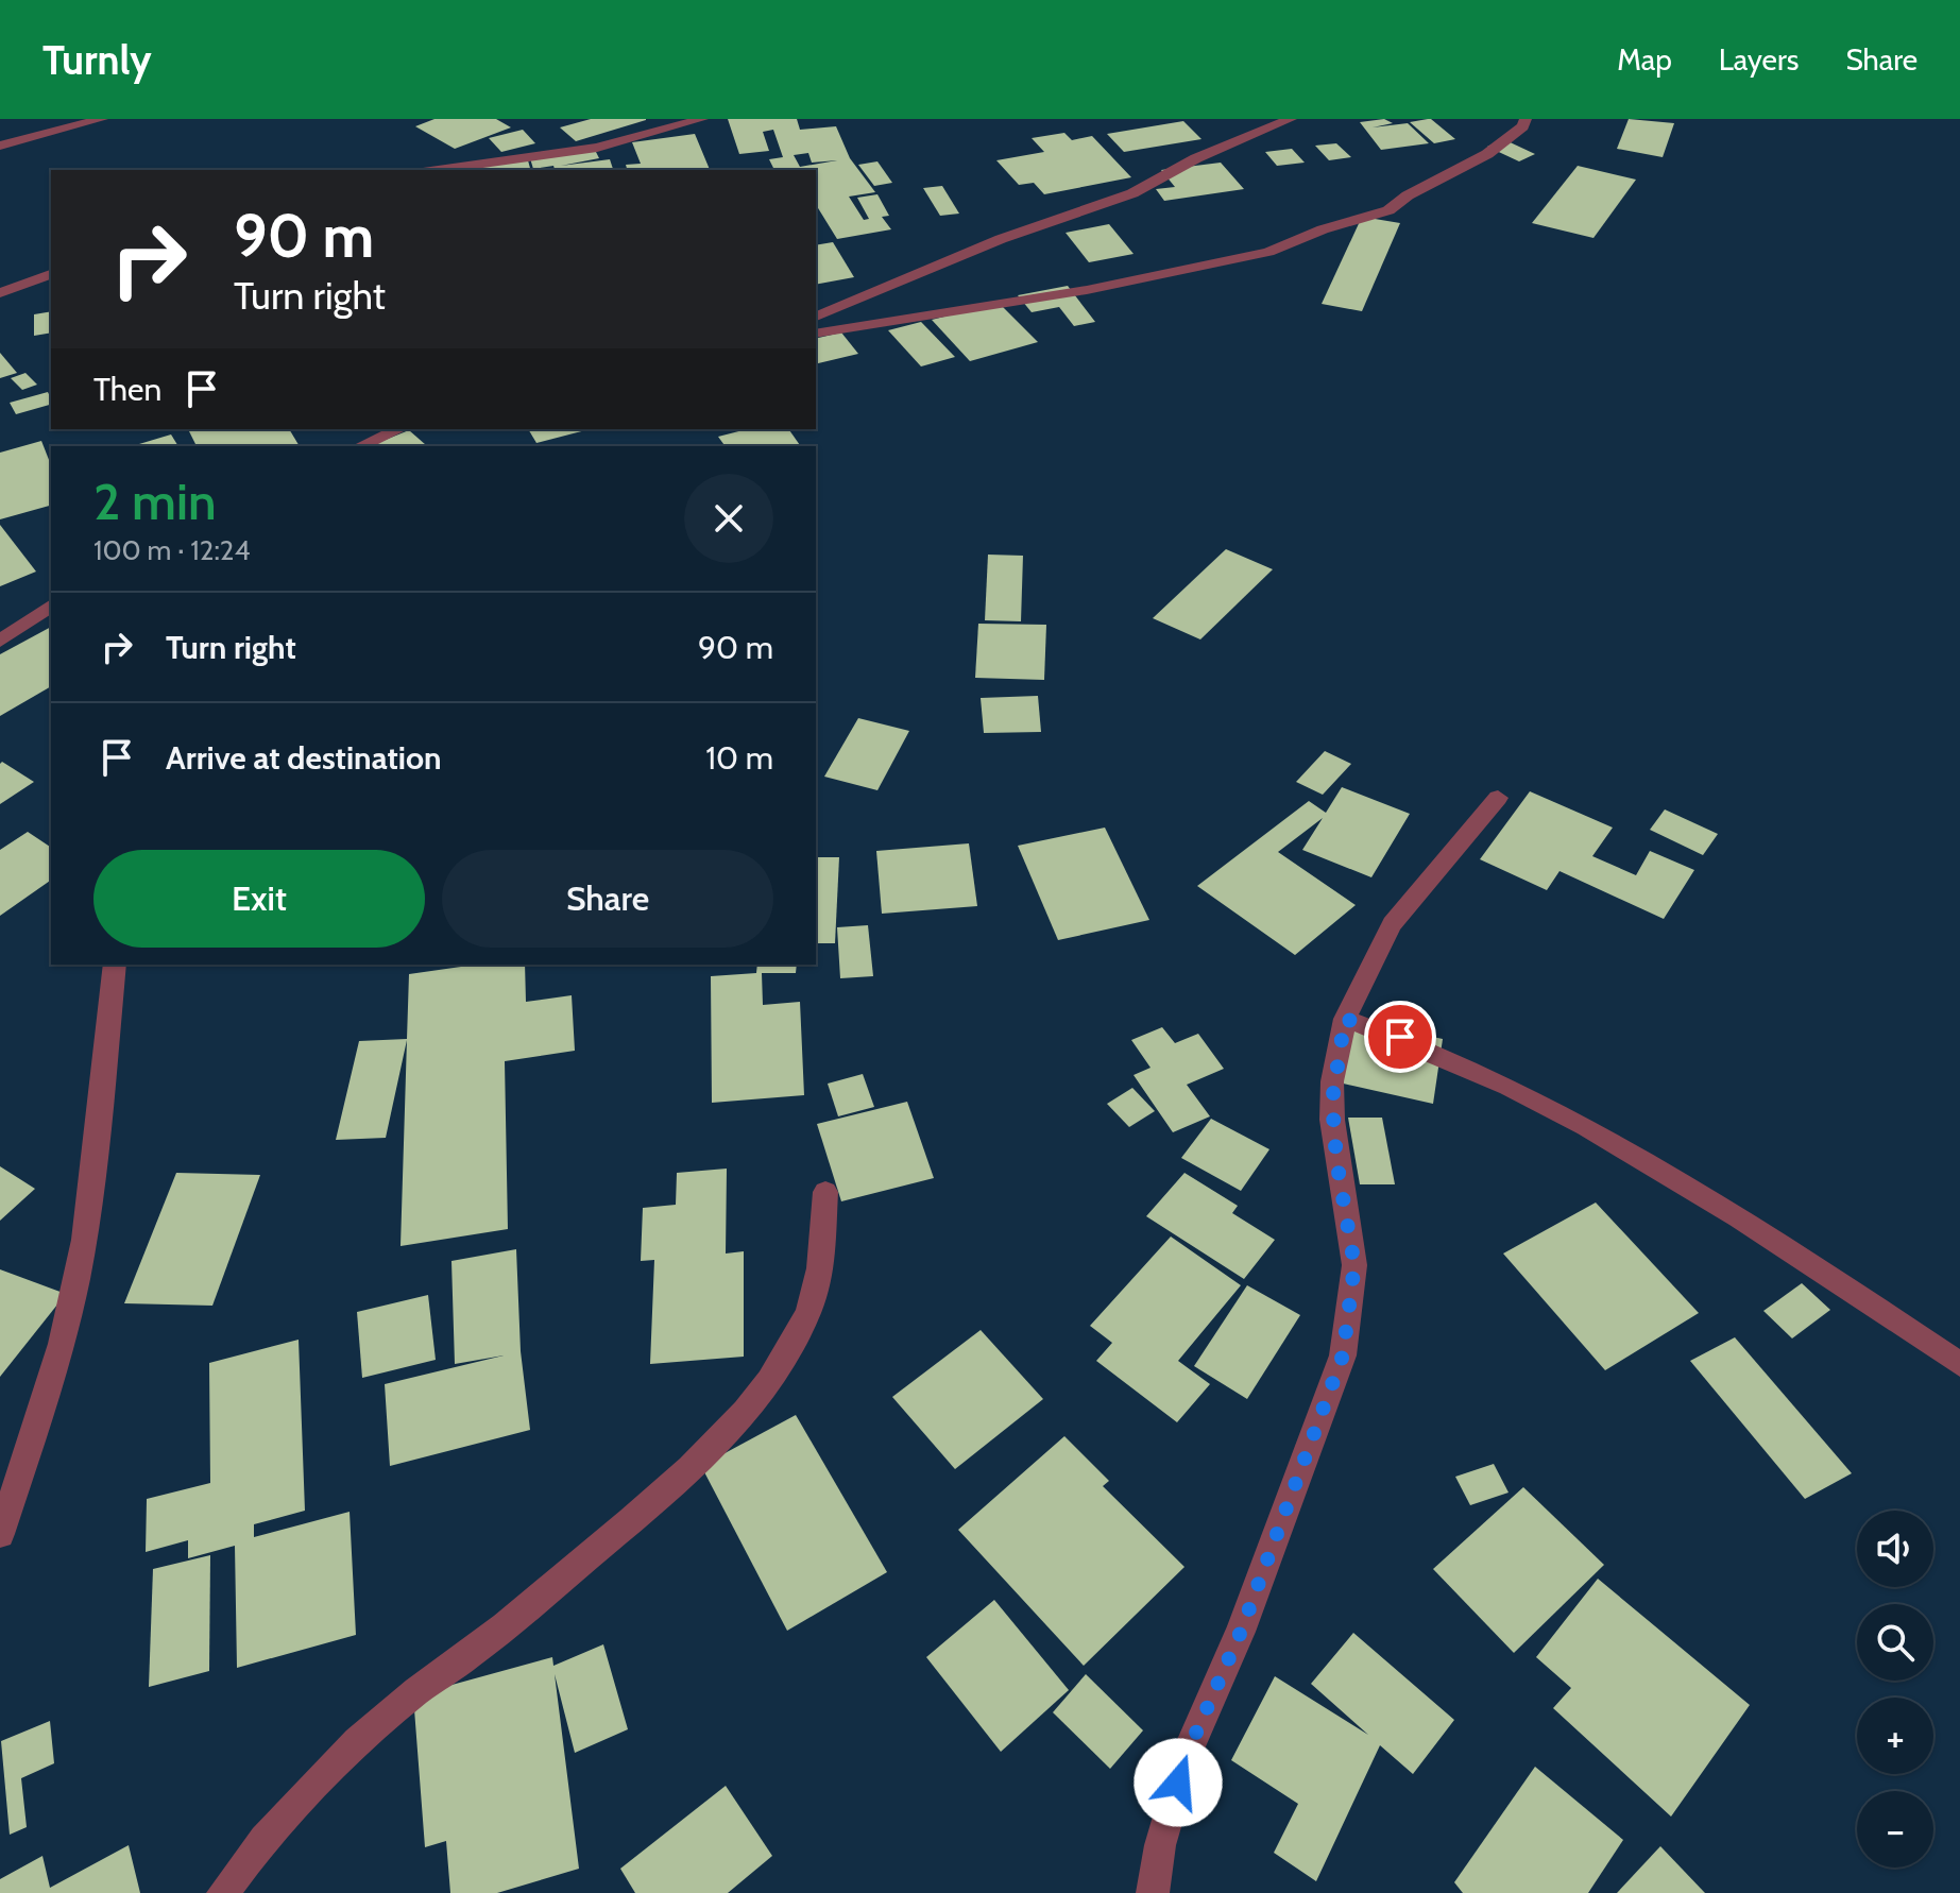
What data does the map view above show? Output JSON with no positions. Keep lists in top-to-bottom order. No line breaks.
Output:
{"page":{"header":"Turnly","nav":["Map","Layers","Share"],"turn":["90 m","Turn right"],"then":"Then","heading":["2 min","100 m · 12:24"],"list":[{"name":"Turn right","value":"90 m"},{"name":"Arrive at destination","value":"10 m"}],"buttons":["Exit","Share"],"map_buttons":["+","−"]}}
